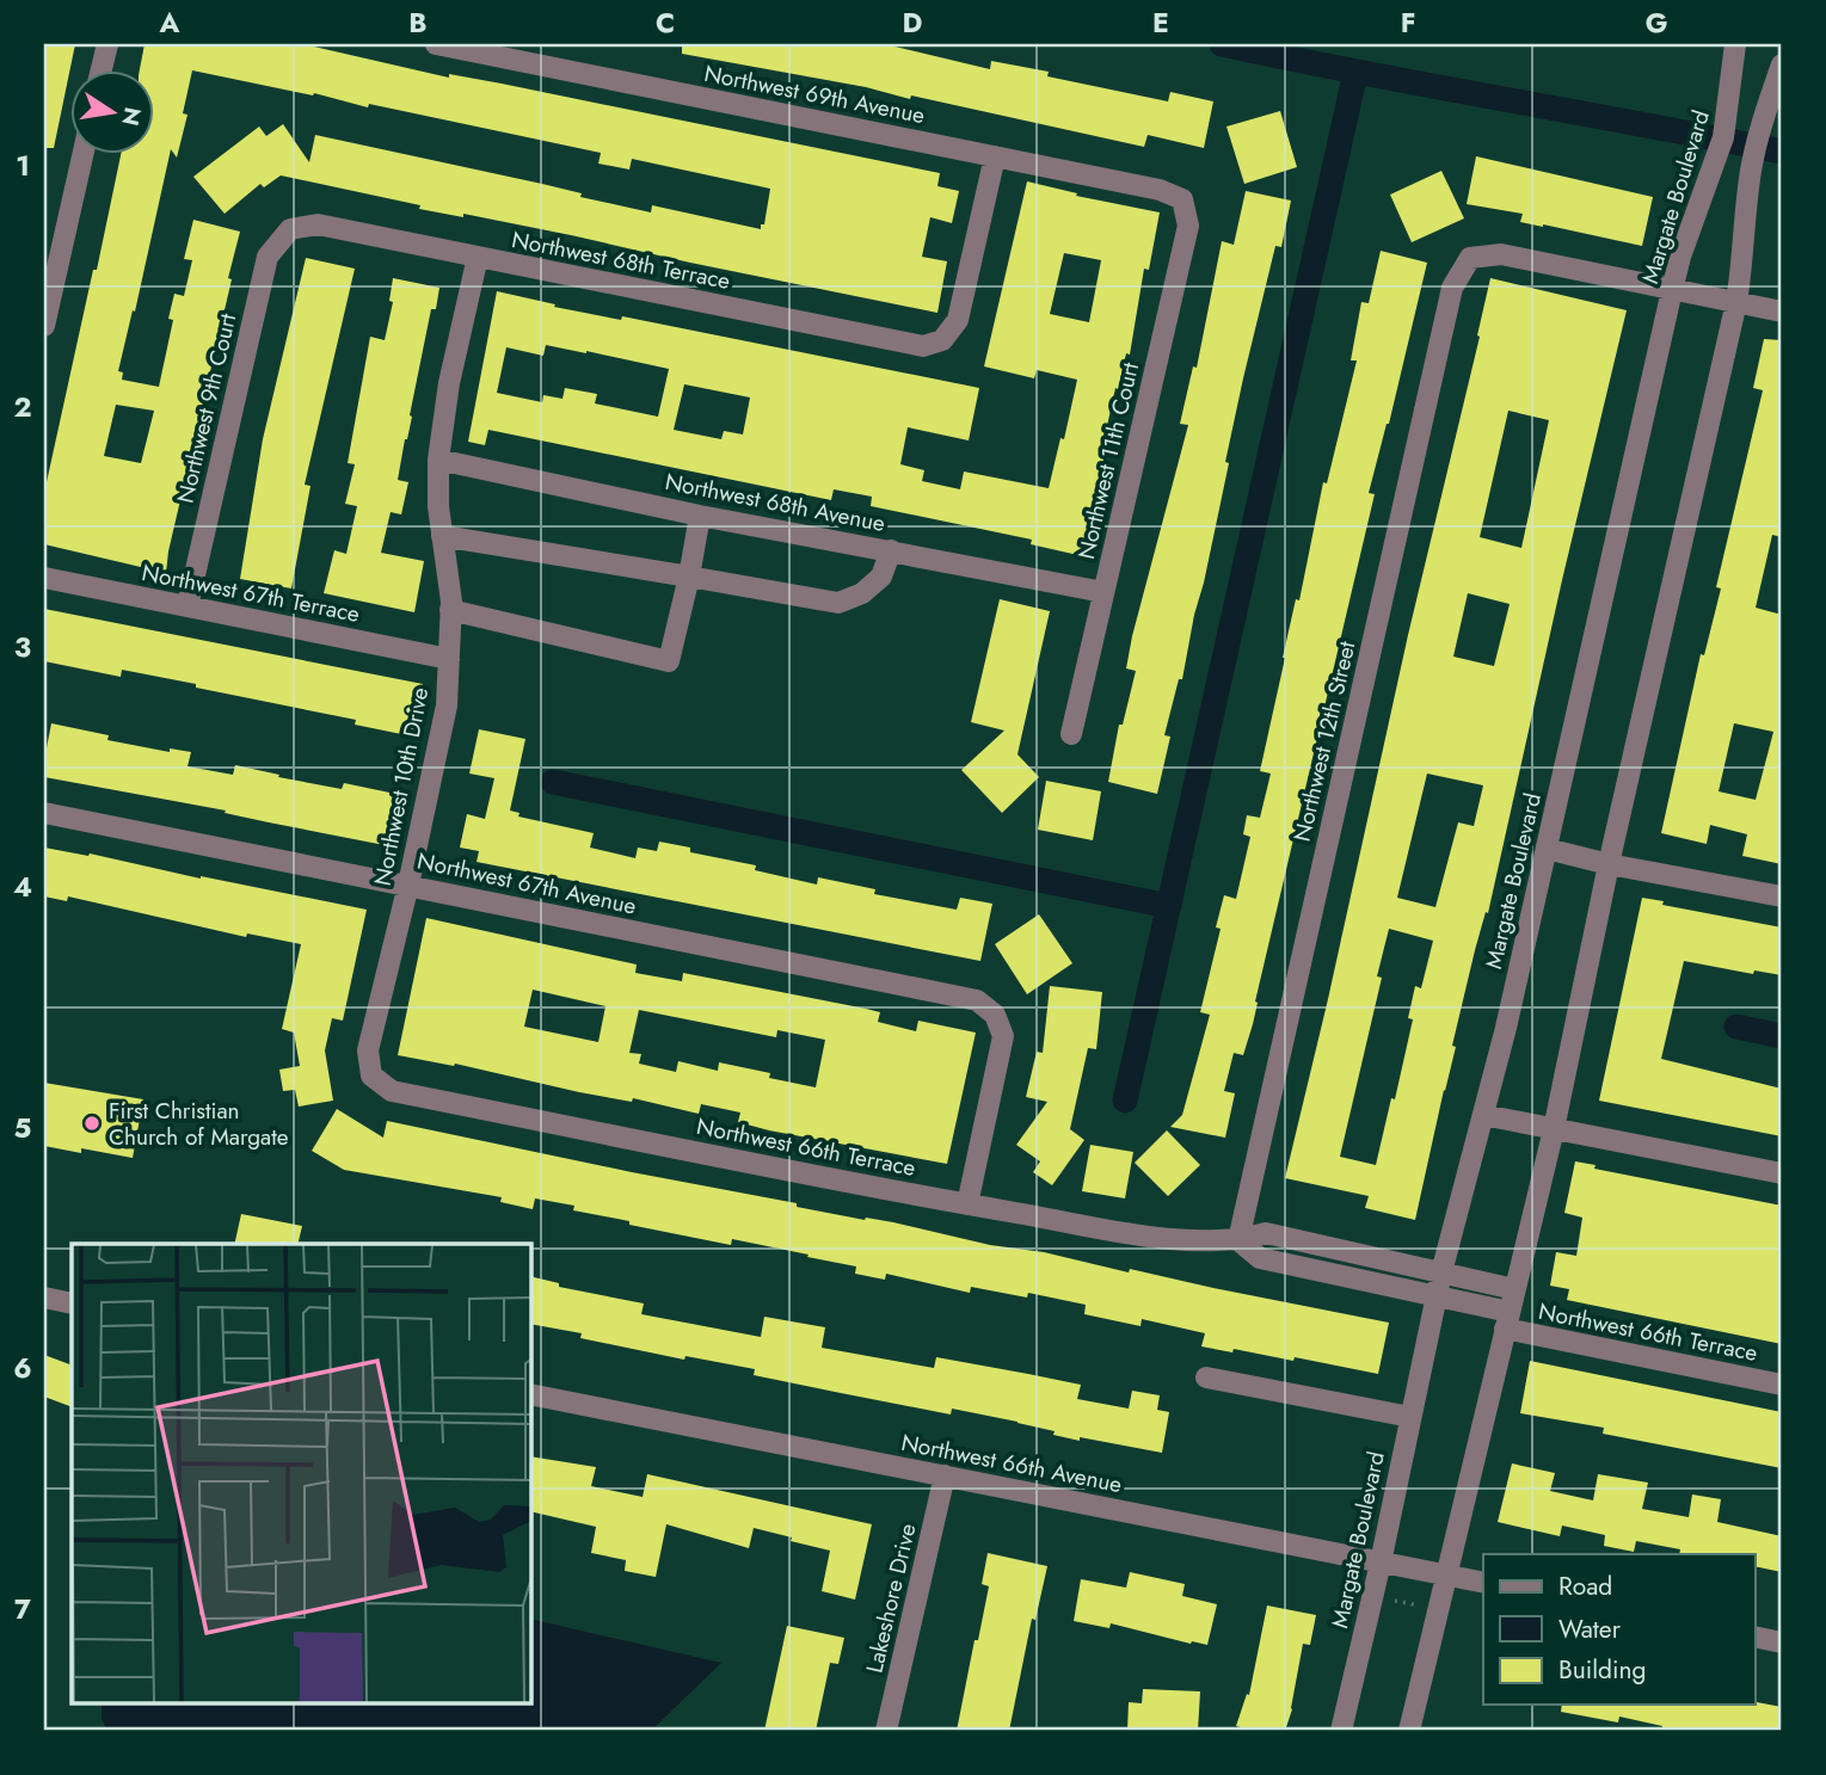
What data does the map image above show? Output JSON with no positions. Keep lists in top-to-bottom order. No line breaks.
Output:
{"streets":{"street":["Northwest 69th Avenue","Margate Boulevard","Northwest 68th Terrace","Northwest 9th Court","Northwest 11th Court","Northwest 68th Avenue","Northwest 67th Terrace","Northwest 12th Street","Northwest 10th Drive","Northwest 67th Avenue","Northwest 66th Terrace","Northwest 66th Avenue","Lakeshore Drive"]},"crossings":[["Northwest 69th Avenue","Northwest 68th Terrace"],["Northwest 69th Avenue","Northwest 11th Court"],["Margate Boulevard","Northwest 12th Street"],["Margate Boulevard","Northwest 66th Terrace"],["Margate Boulevard","Northwest 66th Avenue"],["Northwest 68th Terrace","Northwest 9th Court"],["Northwest 68th Terrace","Northwest 10th Drive"],["Northwest 9th Court","Northwest 67th Terrace"],["Northwest 11th Court","Northwest 68th Avenue"],["Northwest 68th Avenue","Northwest 10th Drive"],["Northwest 67th Terrace","Northwest 10th Drive"],["Northwest 12th Street","Northwest 66th Terrace"],["Northwest 10th Drive","Northwest 67th Avenue"],["Northwest 10th Drive","Northwest 66th Terrace"],["Northwest 67th Avenue","Northwest 66th Terrace"],["Northwest 66th Avenue","Lakeshore Drive"]],"places":["First Christian Church of Margate"],"legend":["Road","Water","Building"],"north":"right","grid":{"columns":["A","B","C","D","E","F","G"],"rows":["1","2","3","4","5","6","7"]}}
